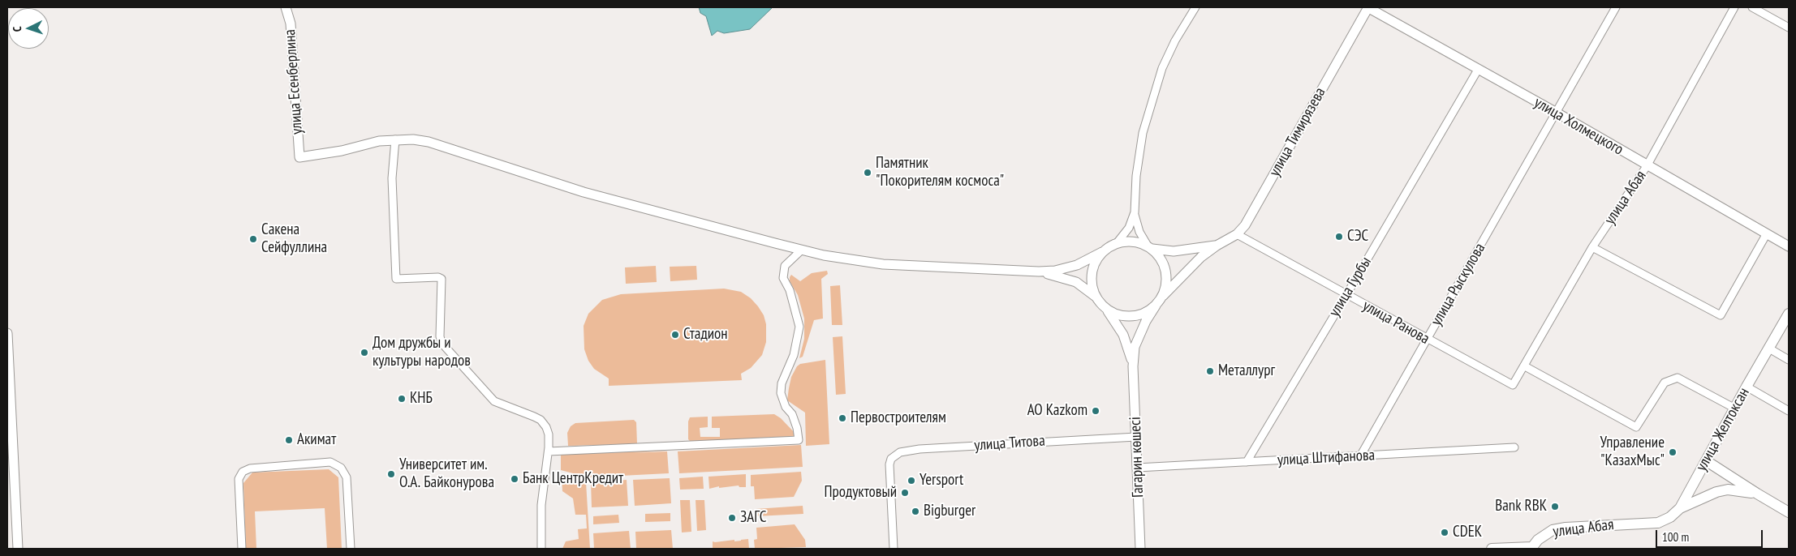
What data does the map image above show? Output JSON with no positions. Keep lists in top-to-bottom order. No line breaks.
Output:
{"streets":{"main road":["улица Абая","улица Желтоксан"],"street":["улица Есенберлина","улица Холмецкого","улица Тимирязева","улица Рыскулова","улица Гурбы","улица Ранова","улица Титова","Гагарин көшесі","улица Штифанова"]},"crossings":[["улица Холмецкого","улица Тимирязева"],["улица Холмецкого","улица Абая"],["улица Холмецкого","улица Рыскулова"],["улица Холмецкого","улица Гурбы"],["улица Тимирязева","улица Ранова"],["улица Абая","улица Ранова"],["улица Абая","улица Желтоксан"],["улица Рыскулова","улица Ранова"],["улица Рыскулова","улица Штифанова"],["улица Гурбы","улица Ранова"],["улица Гурбы","улица Штифанова"],["улица Титова","Гагарин көшесі"],["Гагарин көшесі","улица Штифанова"]],"places":["Памятник \"Покорителям космоса\"","СЭС","Сакена Сейфуллина","Стадион","Дом дружбы и культуры народов","Металлург","КНБ","AO Kazkom","Первостроителям","Акимат","Управление \"КазахМыс\"","Университет им. О.А. Байконурова","Банк ЦентрКредит","Yersport","Продуктовый","Bank RBK","Bigburger","ЗАГС","CDEK"],"scale_bar":"100 m","north":"left"}
